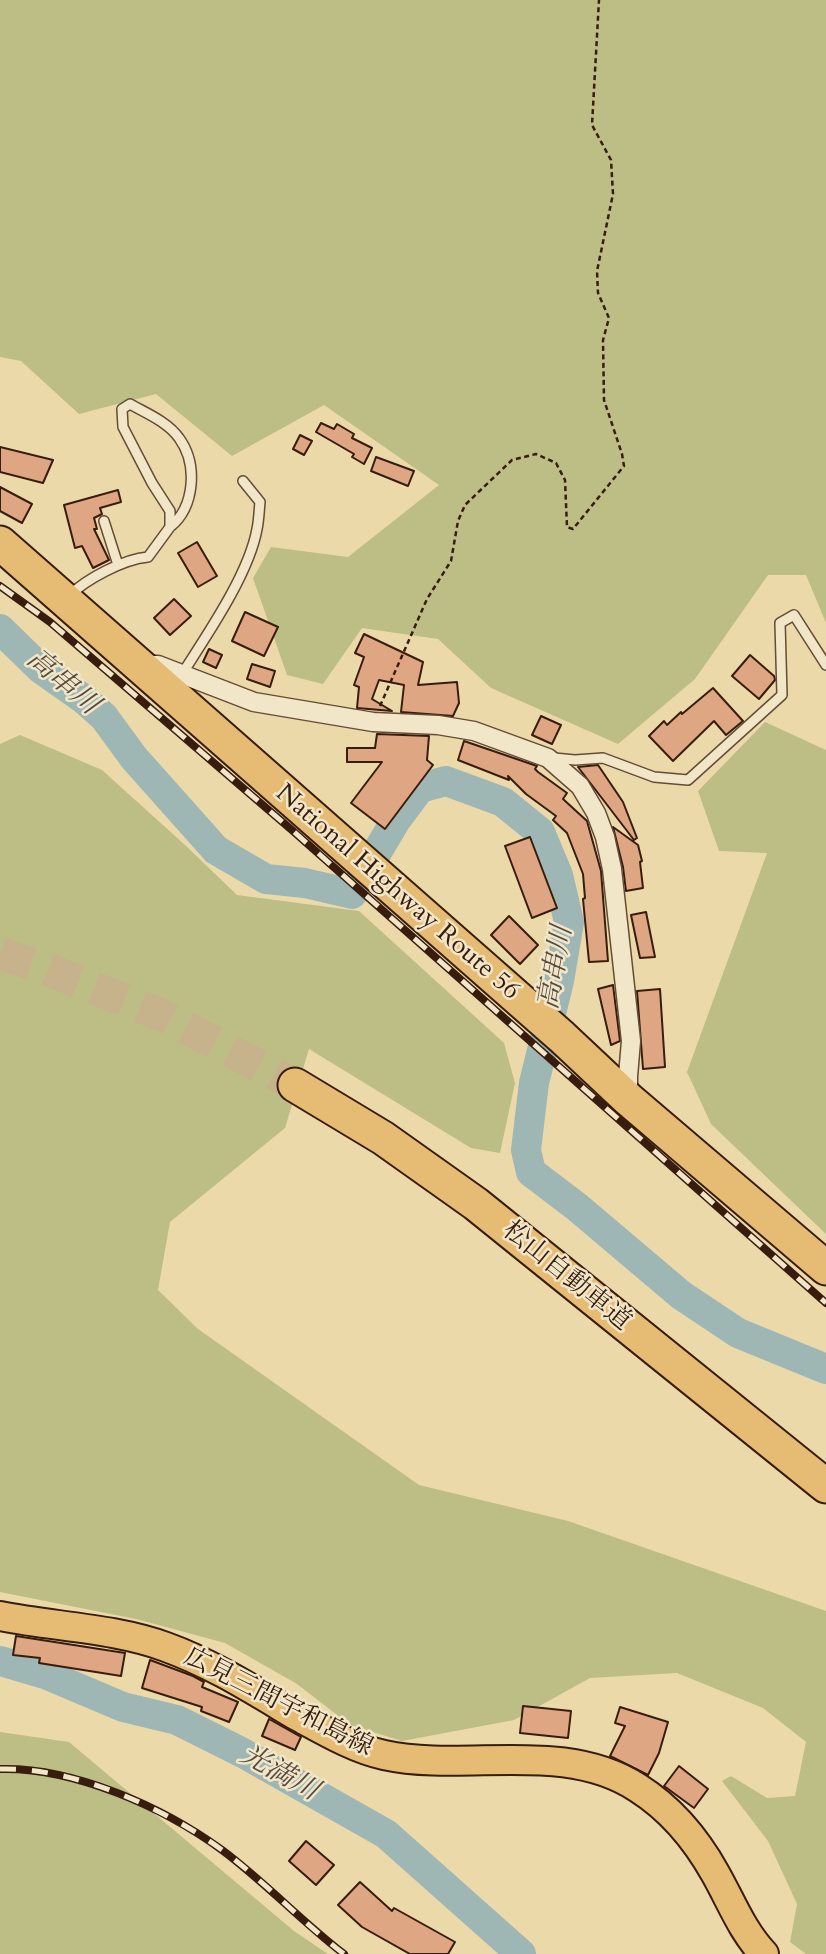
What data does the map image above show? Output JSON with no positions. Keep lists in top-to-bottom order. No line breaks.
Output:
{"streets":{"highway":["National Highway Route 56","松山自動車道"],"main road":["広見三間宇和島線"]},"water":["高串川","光満川"]}
